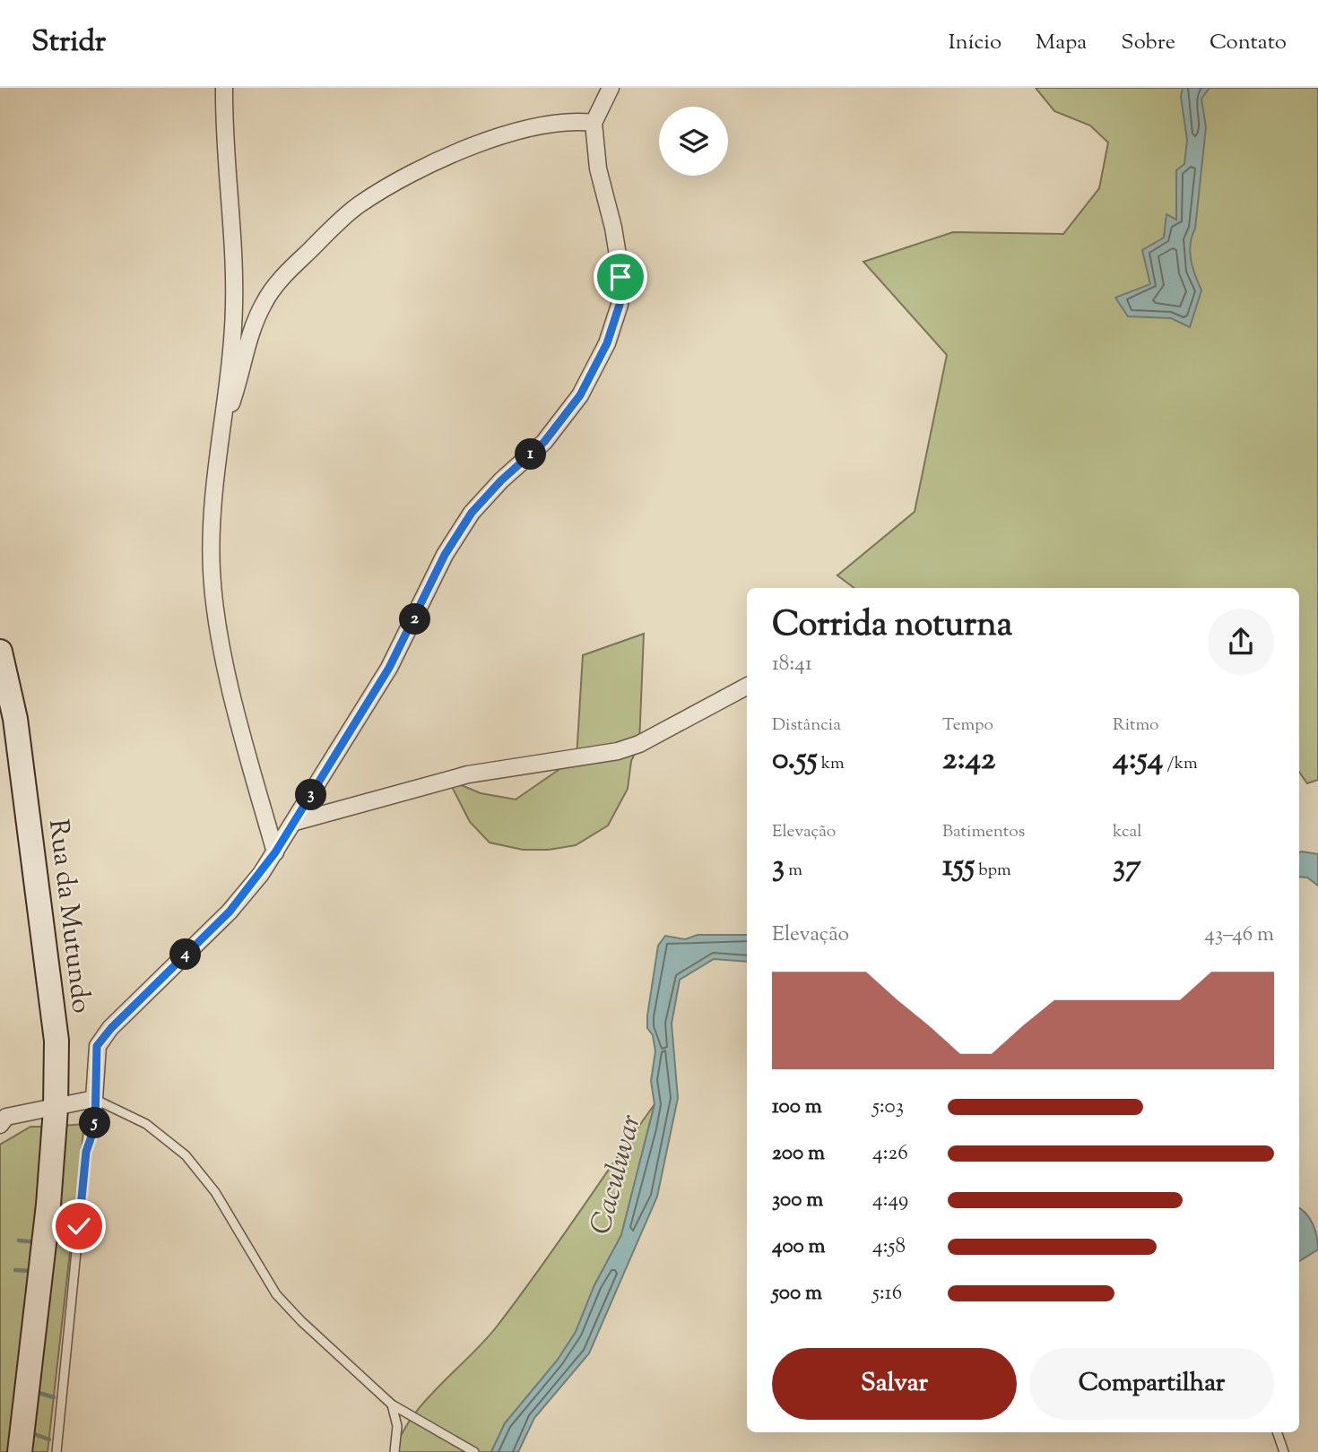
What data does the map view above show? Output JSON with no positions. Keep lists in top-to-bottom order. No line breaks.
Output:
{"streets":{"main road":["Rua da Mutundo"]},"water":["Caculuvar"],"page":{"header":"Stridr","nav":["Início","Mapa","Sobre","Contato"],"pins":["1","2","3","4","5"],"heading":["Corrida noturna","18:41"],"stats":[["Distância","0.55 km"],["Tempo","2:42"],["Ritmo","4:54 /km"],["Elevação","3 m"],["Batimentos","155 bpm"],["kcal","37"]],"chart":["Elevação","43–46 m"],"list":[{"name":"100 m","note":"5:03"},{"name":"200 m","note":"4:26"},{"name":"300 m","note":"4:49"},{"name":"400 m","note":"4:58"},{"name":"500 m","note":"5:16"}],"buttons":["Salvar","Compartilhar"]}}
